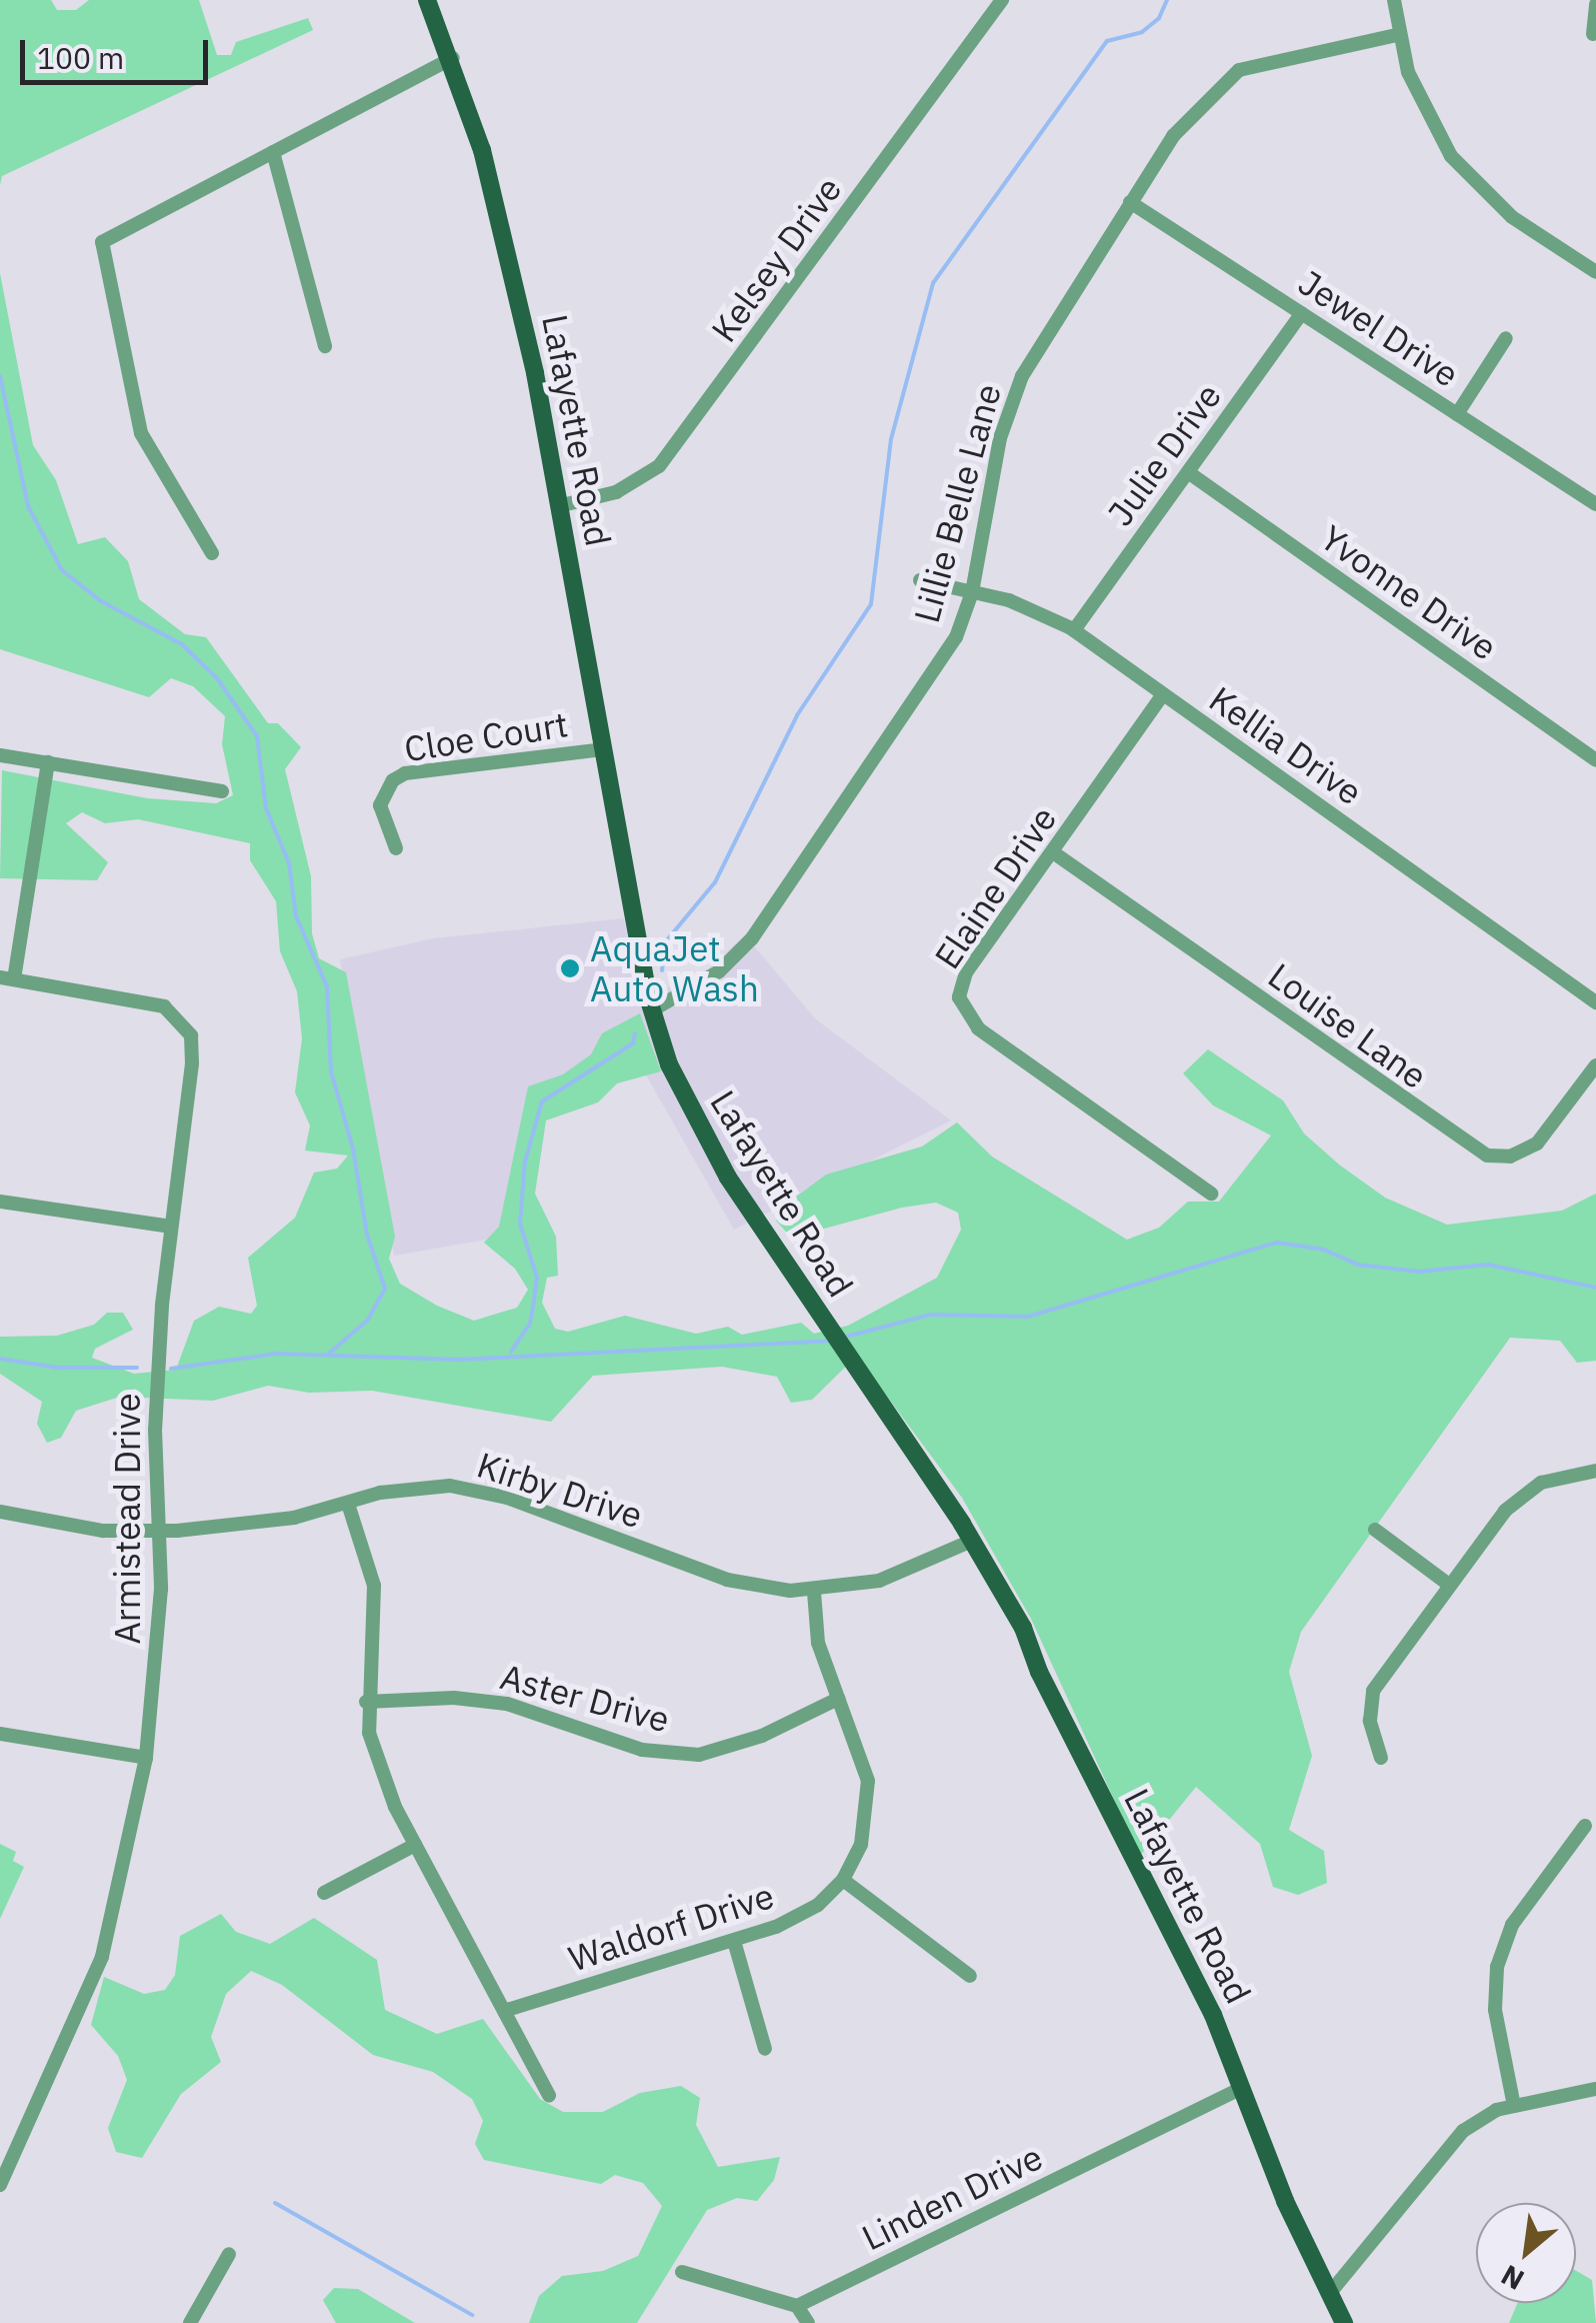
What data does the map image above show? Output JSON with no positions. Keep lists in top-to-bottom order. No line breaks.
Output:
{"streets":{"main road":["Lafayette Road"],"street":["Kelsey Drive","Jewel Drive","Julie Drive","Lillie Belle Lane","Yvonne Drive","Cloe Court","Kellia Drive","Elaine Drive","Louise Lane","Kirby Drive","Armistead Drive","Aster Drive","Waldorf Drive","Linden Drive"]},"crossings":[["Kelsey Drive","Lafayette Road"],["Jewel Drive","Julie Drive"],["Jewel Drive","Lillie Belle Lane"],["Lafayette Road","Lillie Belle Lane"],["Lafayette Road","Cloe Court"],["Lafayette Road","Kirby Drive"],["Lafayette Road","Linden Drive"],["Julie Drive","Yvonne Drive"],["Julie Drive","Kellia Drive"],["Lillie Belle Lane","Kellia Drive"],["Kellia Drive","Elaine Drive"],["Elaine Drive","Louise Lane"],["Kirby Drive","Armistead Drive"],["Kirby Drive","Waldorf Drive"],["Aster Drive","Waldorf Drive"]],"places":["AquaJet Auto Wash"],"scale_bar":"100 m","north":"bottom left"}
